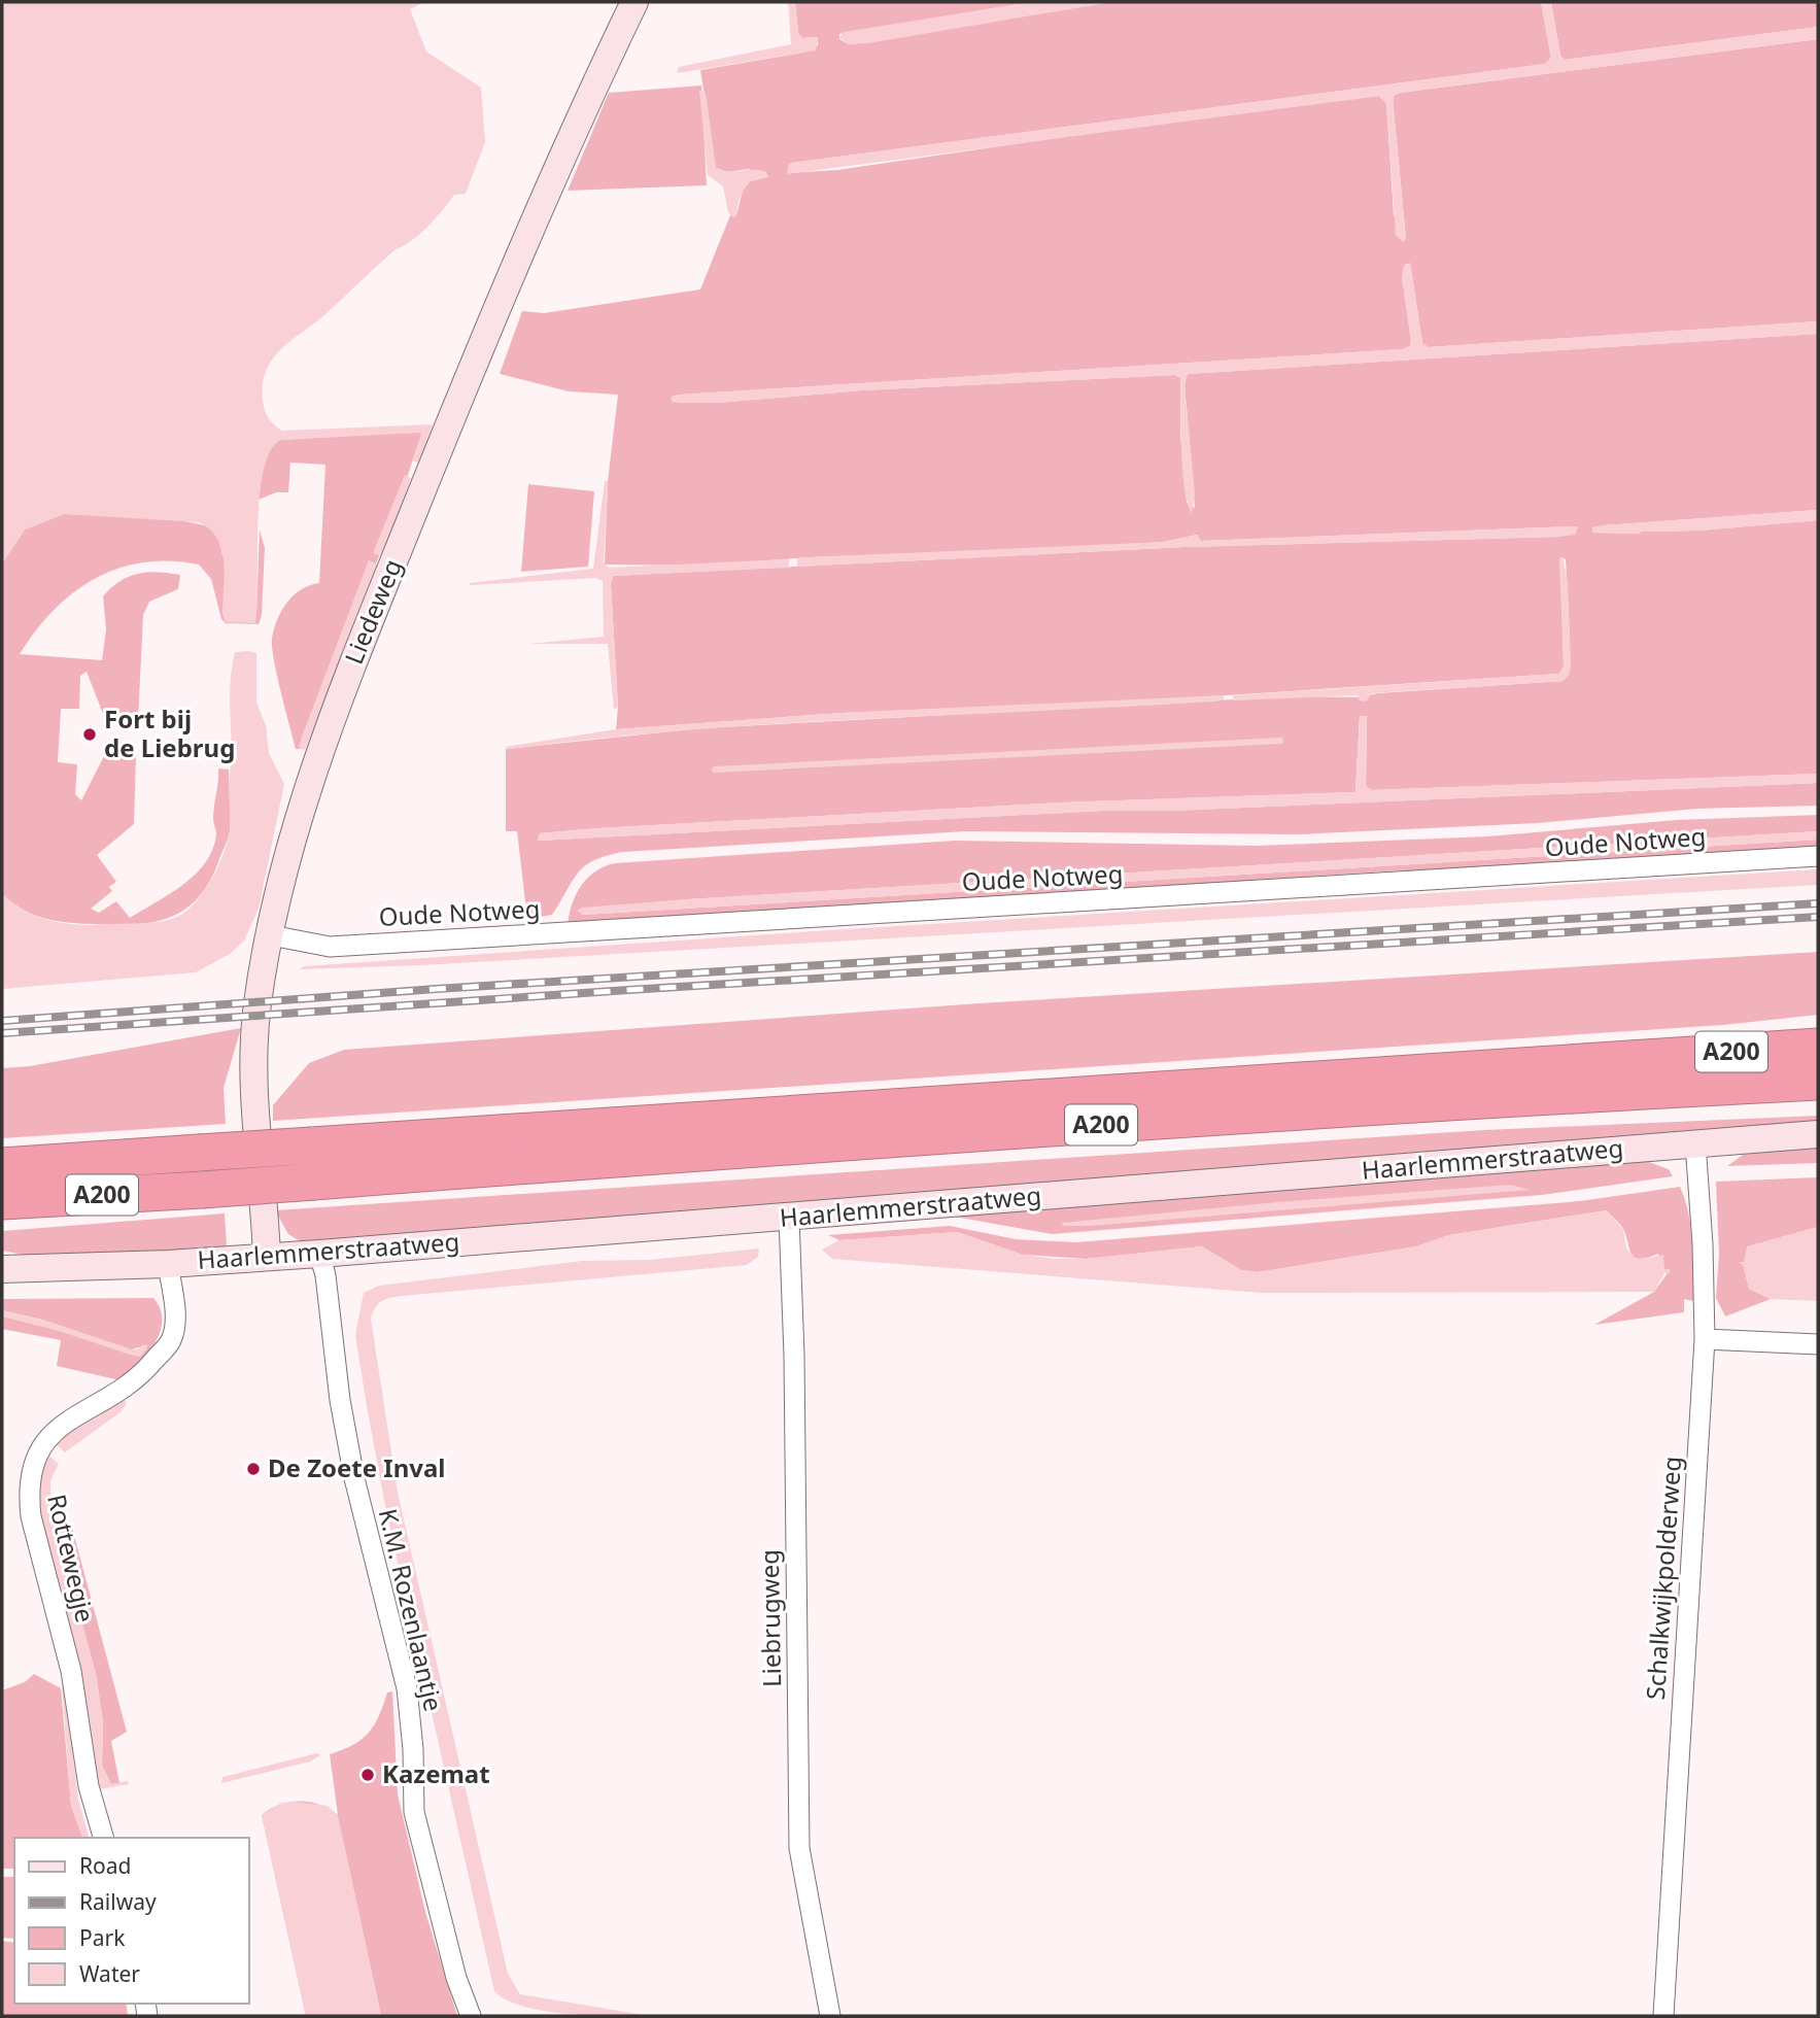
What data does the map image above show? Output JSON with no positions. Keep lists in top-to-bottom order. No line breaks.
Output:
{"streets":{"highway":["A200"],"main road":["Liedeweg","Haarlemmerstraatweg"],"street":["Oude Notweg","Rottewegje","Schalkwijkpolderweg","K.M. Rozenlaantje","Liebrugweg"]},"crossings":[["Liedeweg","Oude Notweg"],["Liedeweg","Haarlemmerstraatweg"],["Haarlemmerstraatweg","Rottewegje"],["Haarlemmerstraatweg","Schalkwijkpolderweg"],["Haarlemmerstraatweg","K.M. Rozenlaantje"],["Haarlemmerstraatweg","Liebrugweg"]],"places":["Fort bij de Liebrug","De Zoete Inval","Kazemat"],"legend":["Road","Railway","Park","Water"]}
